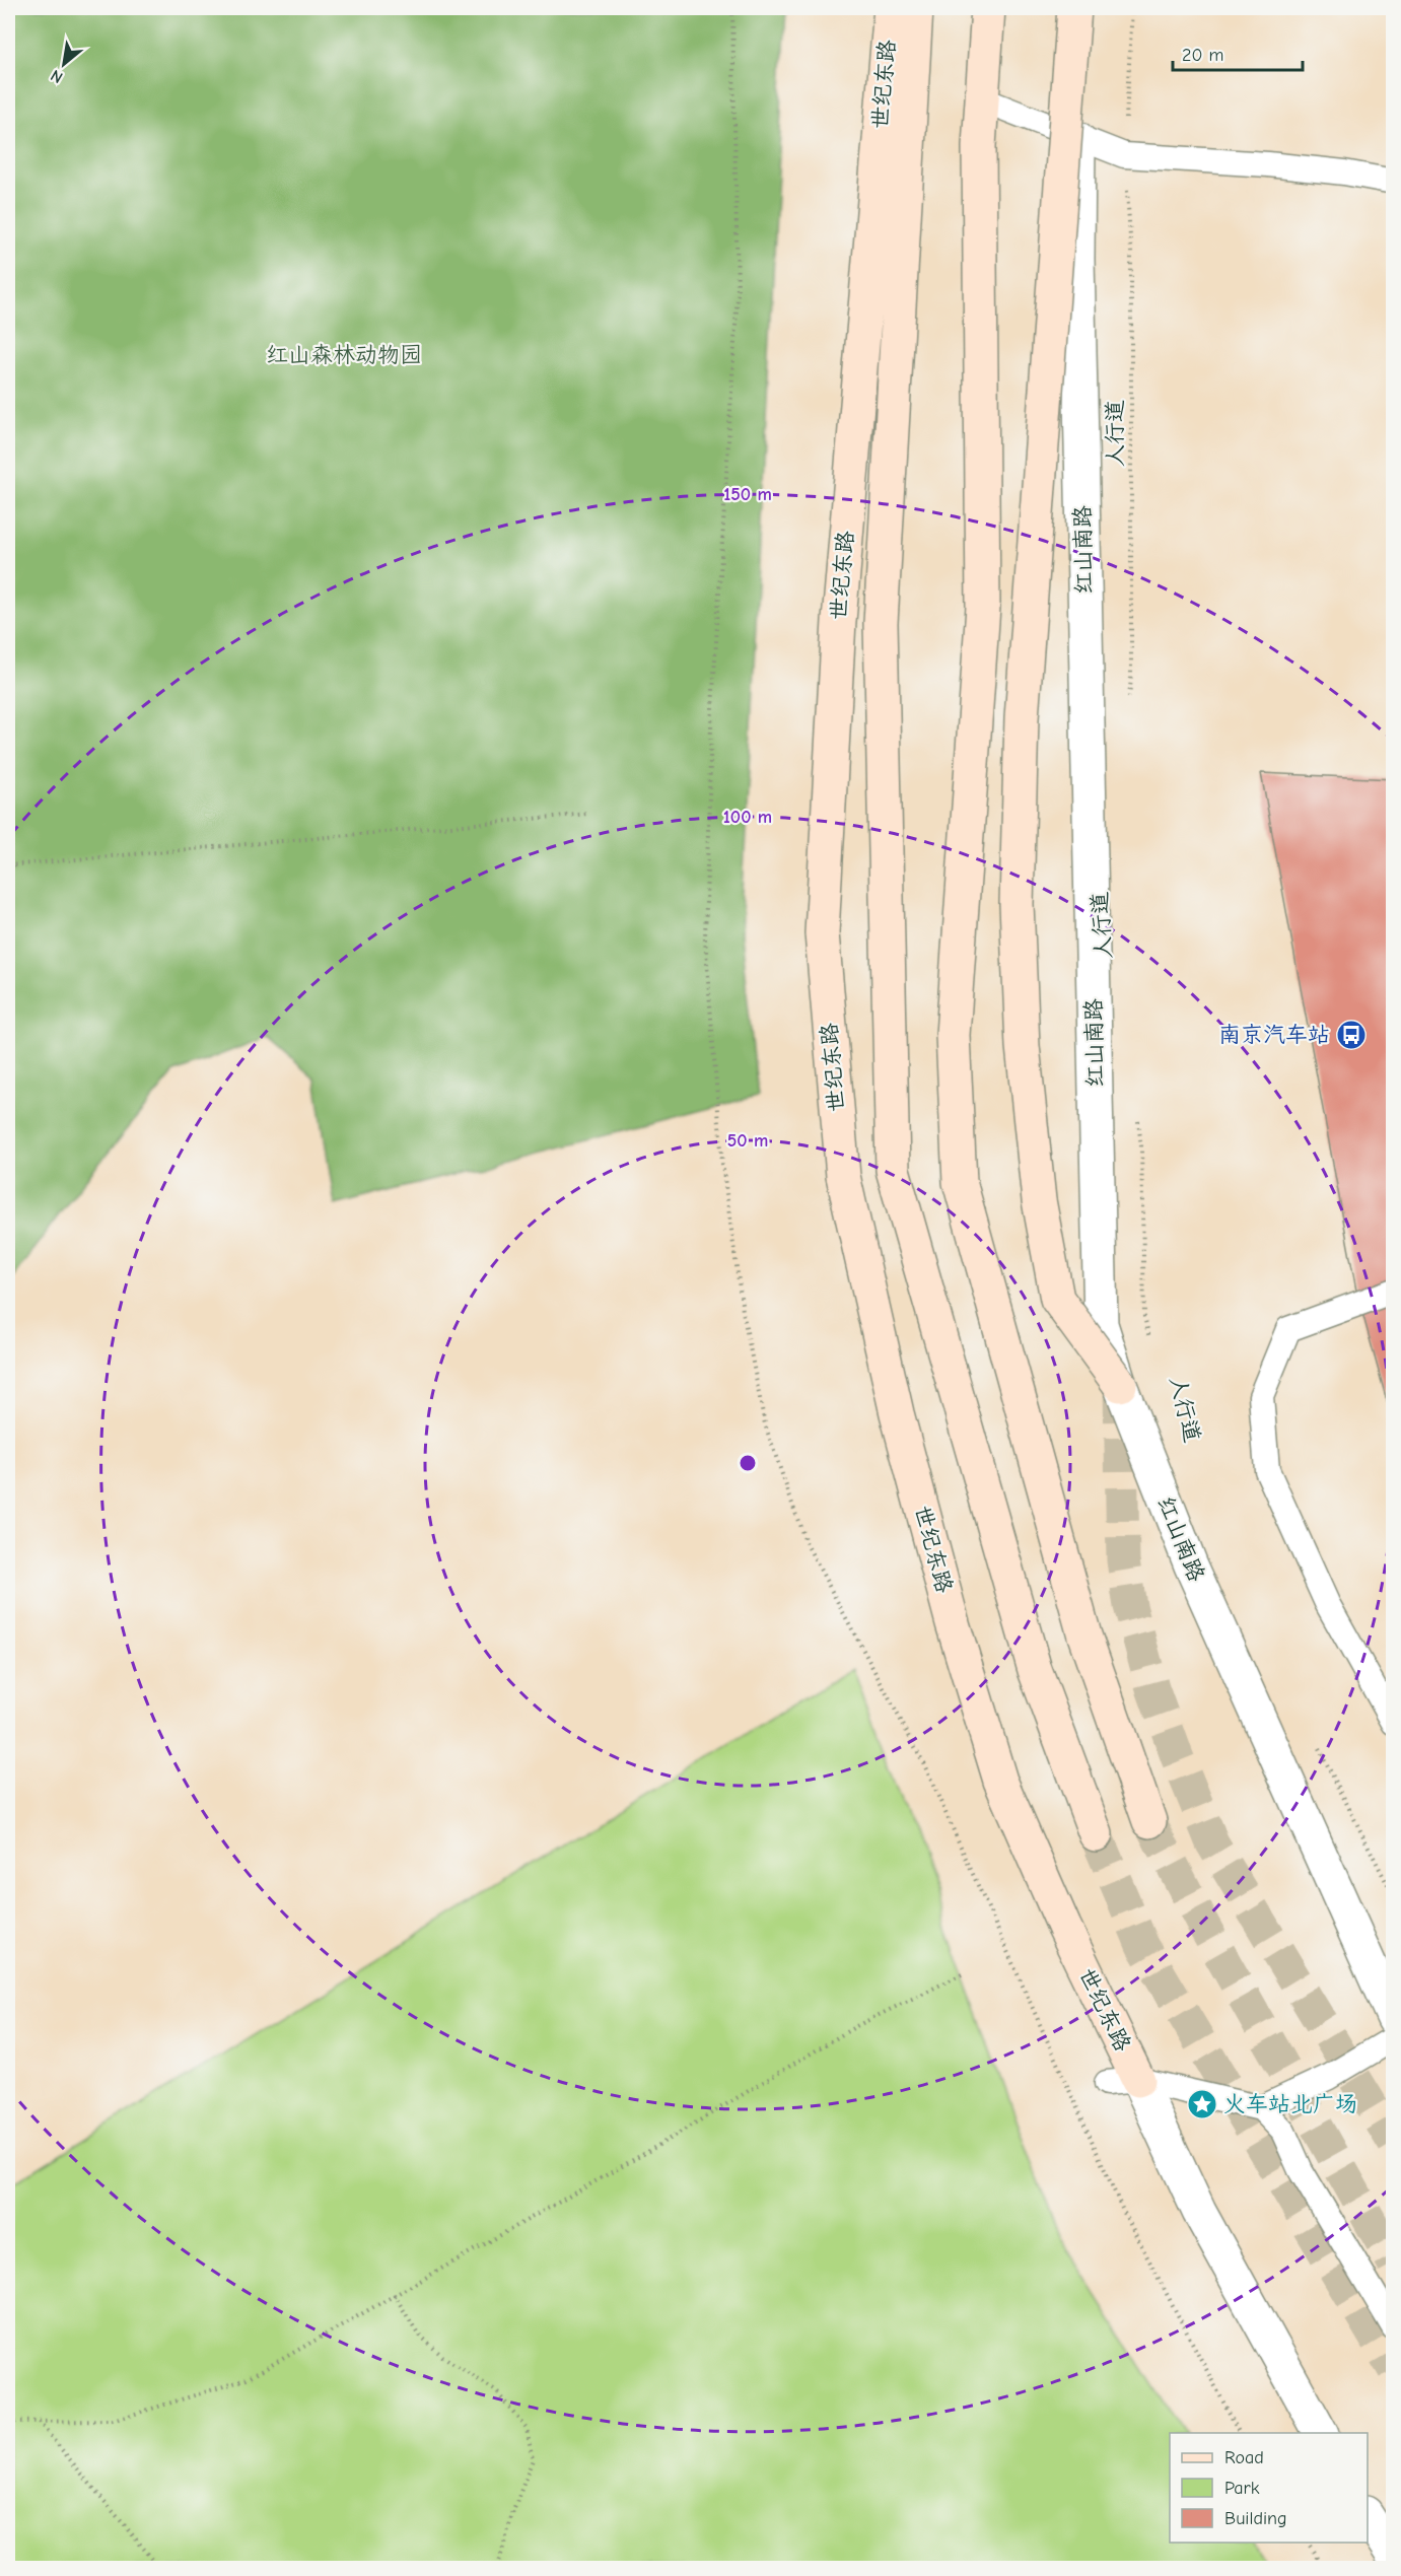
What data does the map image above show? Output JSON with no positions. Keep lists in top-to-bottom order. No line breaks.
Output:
{"streets":{"main road":["世纪东路"],"street":["红山南路"],"path":["人行道"]},"parks":["红山森林动物园"],"places":{"bus stop":["南京汽车站"],"place":["火车站北广场"]},"legend":["Road","Park","Building"],"scale_bar":"20 m","north":"bottom left","rings":["150 m","100 m","50 m"]}
